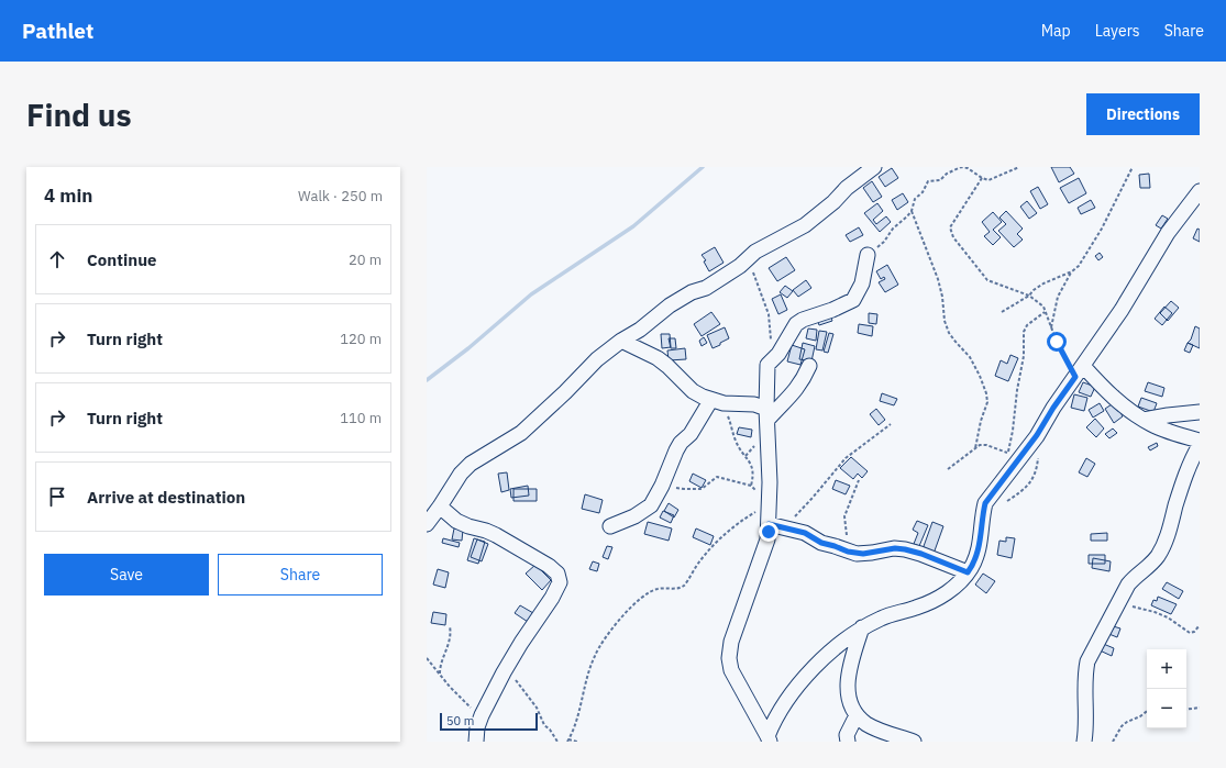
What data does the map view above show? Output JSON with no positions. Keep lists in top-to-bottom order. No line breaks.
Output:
{"scale_bar":"50 m","page":{"header":"Pathlet","nav":["Map","Layers","Share"],"buttons":["Directions",["Save","Share"]],"title":"Find us","heading":["4 min","Walk · 250 m"],"list":[["Continue","20 m"],["Turn right","120 m"],["Turn right","110 m"],"Arrive at destination"],"map_buttons":["+","−"],"scale":"50 m"}}
